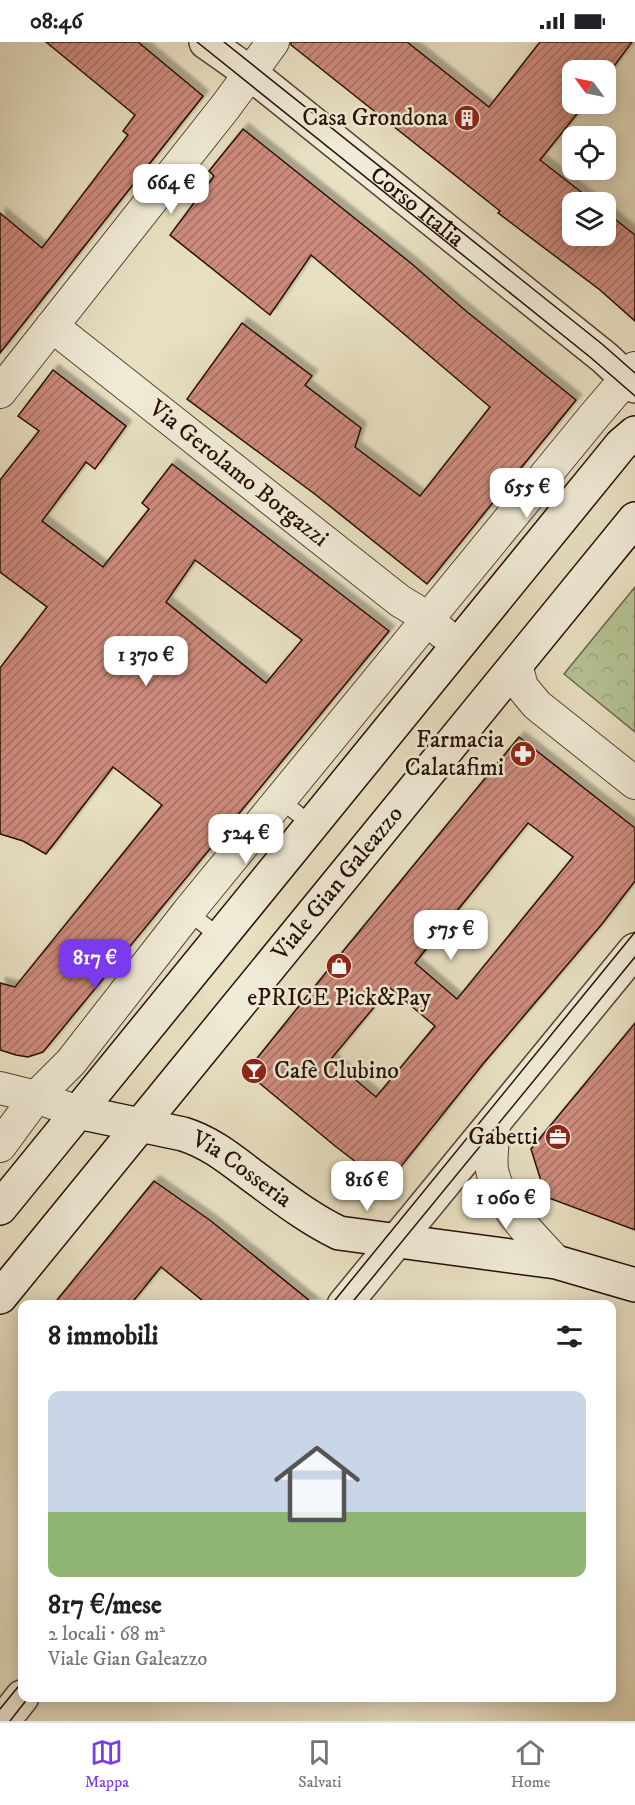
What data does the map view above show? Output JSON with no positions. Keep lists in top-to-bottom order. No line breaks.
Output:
{"streets":{"main road":["Corso Italia","Viale Gian Galeazzo","Via Cosseria"],"street":["Via Gerolamo Borgazzi"]},"crossings":[["Viale Gian Galeazzo","Via Cosseria"]],"places":{"building":["Casa Grondona"],"pharmacy":["Farmacia Calatafimi"],"shop":["ePRICE Pick&Pay"],"bar":["Cafè Clubino"],"office":["Gabetti"]},"north":"top left","page":{"status":"08:46","price":["664 €","655 €","1 370 €","524 €","575 €","817 €","816 €","1 060 €"],"heading":"8 immobili","list":[{"name":"817 €/mese","note":"2 locali · 68 m² · Viale Gian Galeazzo"}],"tabs":["Mappa","Salvati","Home"]}}
